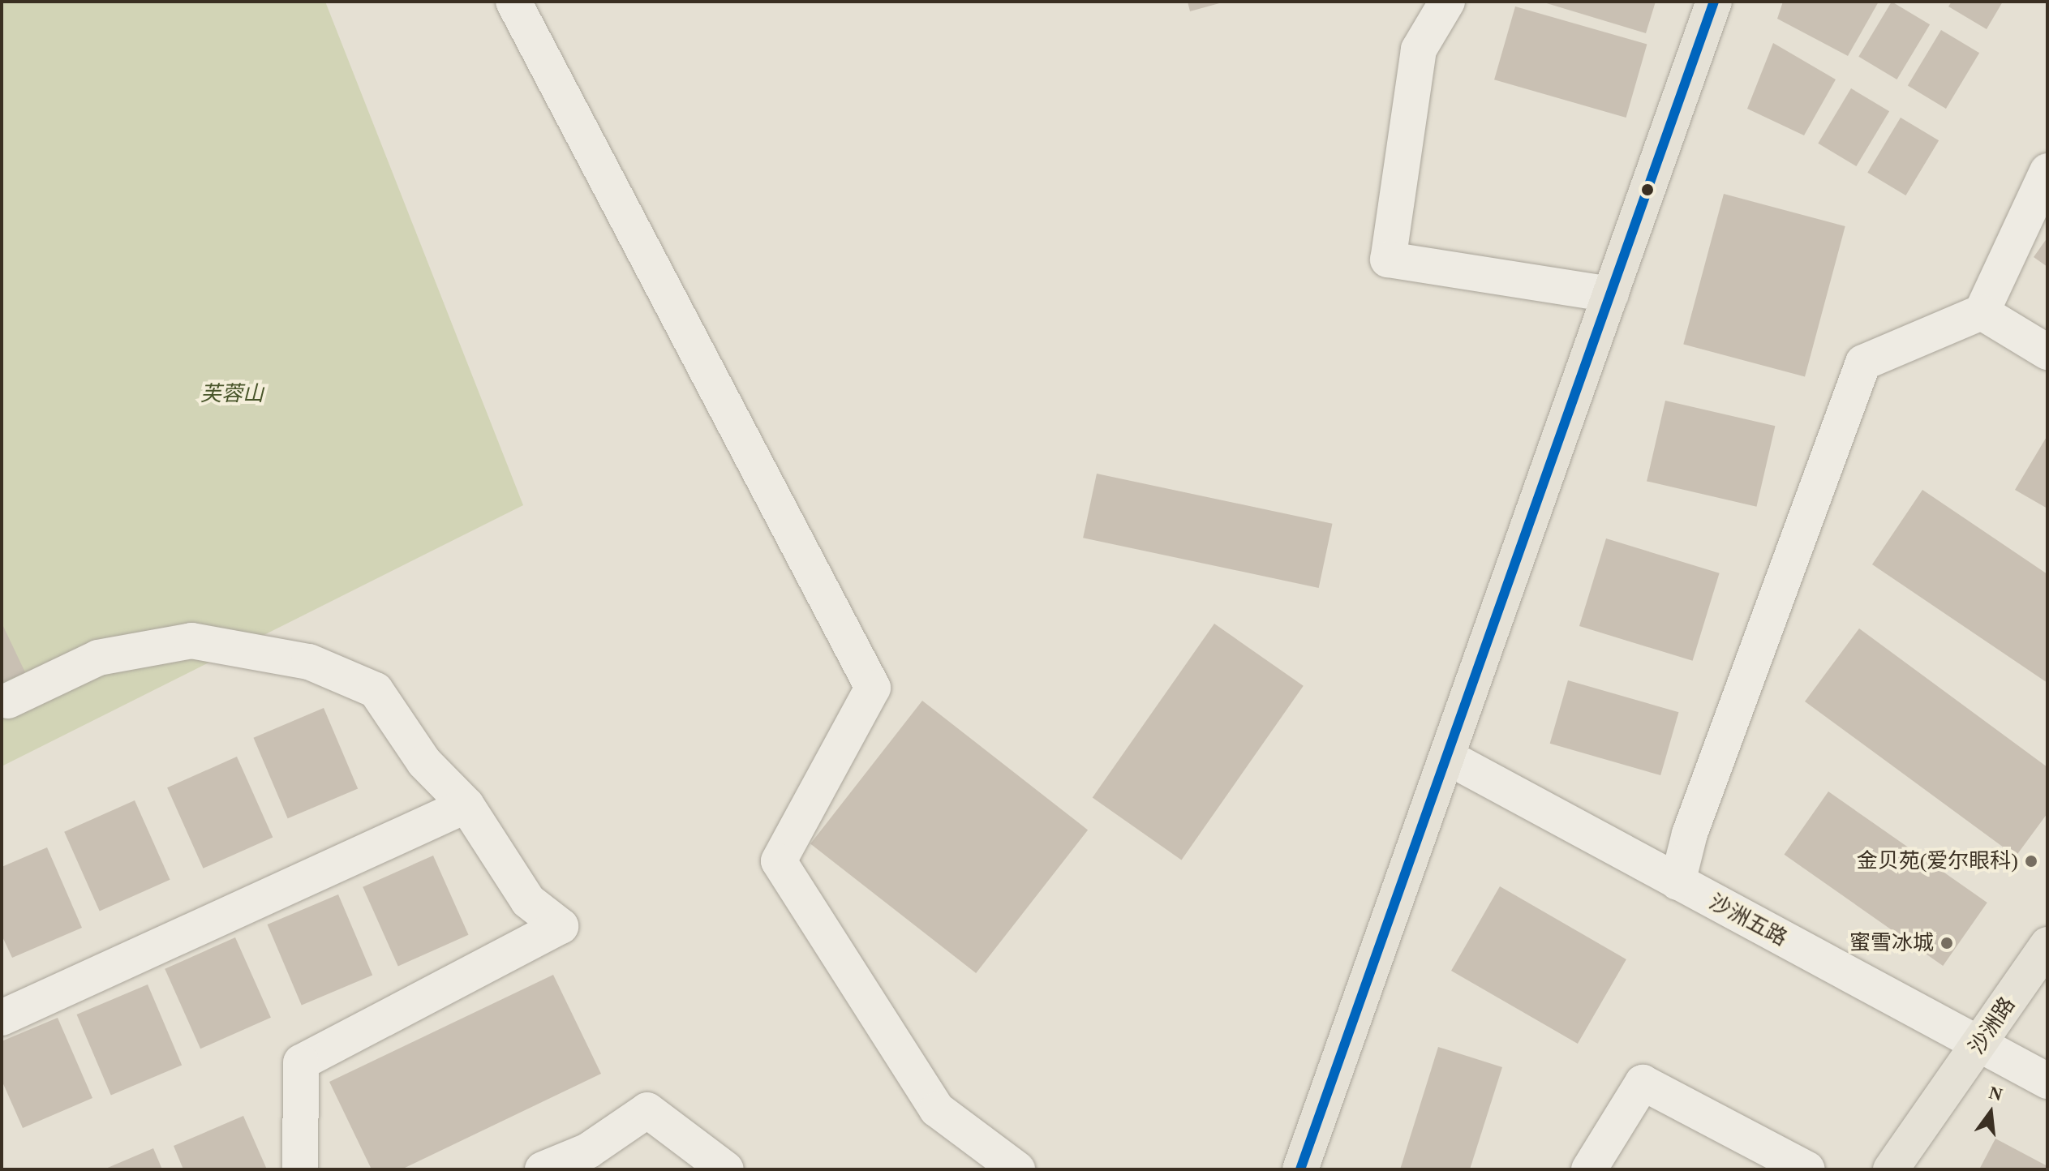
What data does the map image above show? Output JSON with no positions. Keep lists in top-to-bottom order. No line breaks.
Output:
{"streets":{"main road":["沙洲路"],"street":["沙洲五路"]},"crossings":[["沙洲五路","沙洲路"]],"parks":["芙蓉山"],"places":["金贝苑(爱尔眼科)","蜜雪冰城"],"north":"top"}
